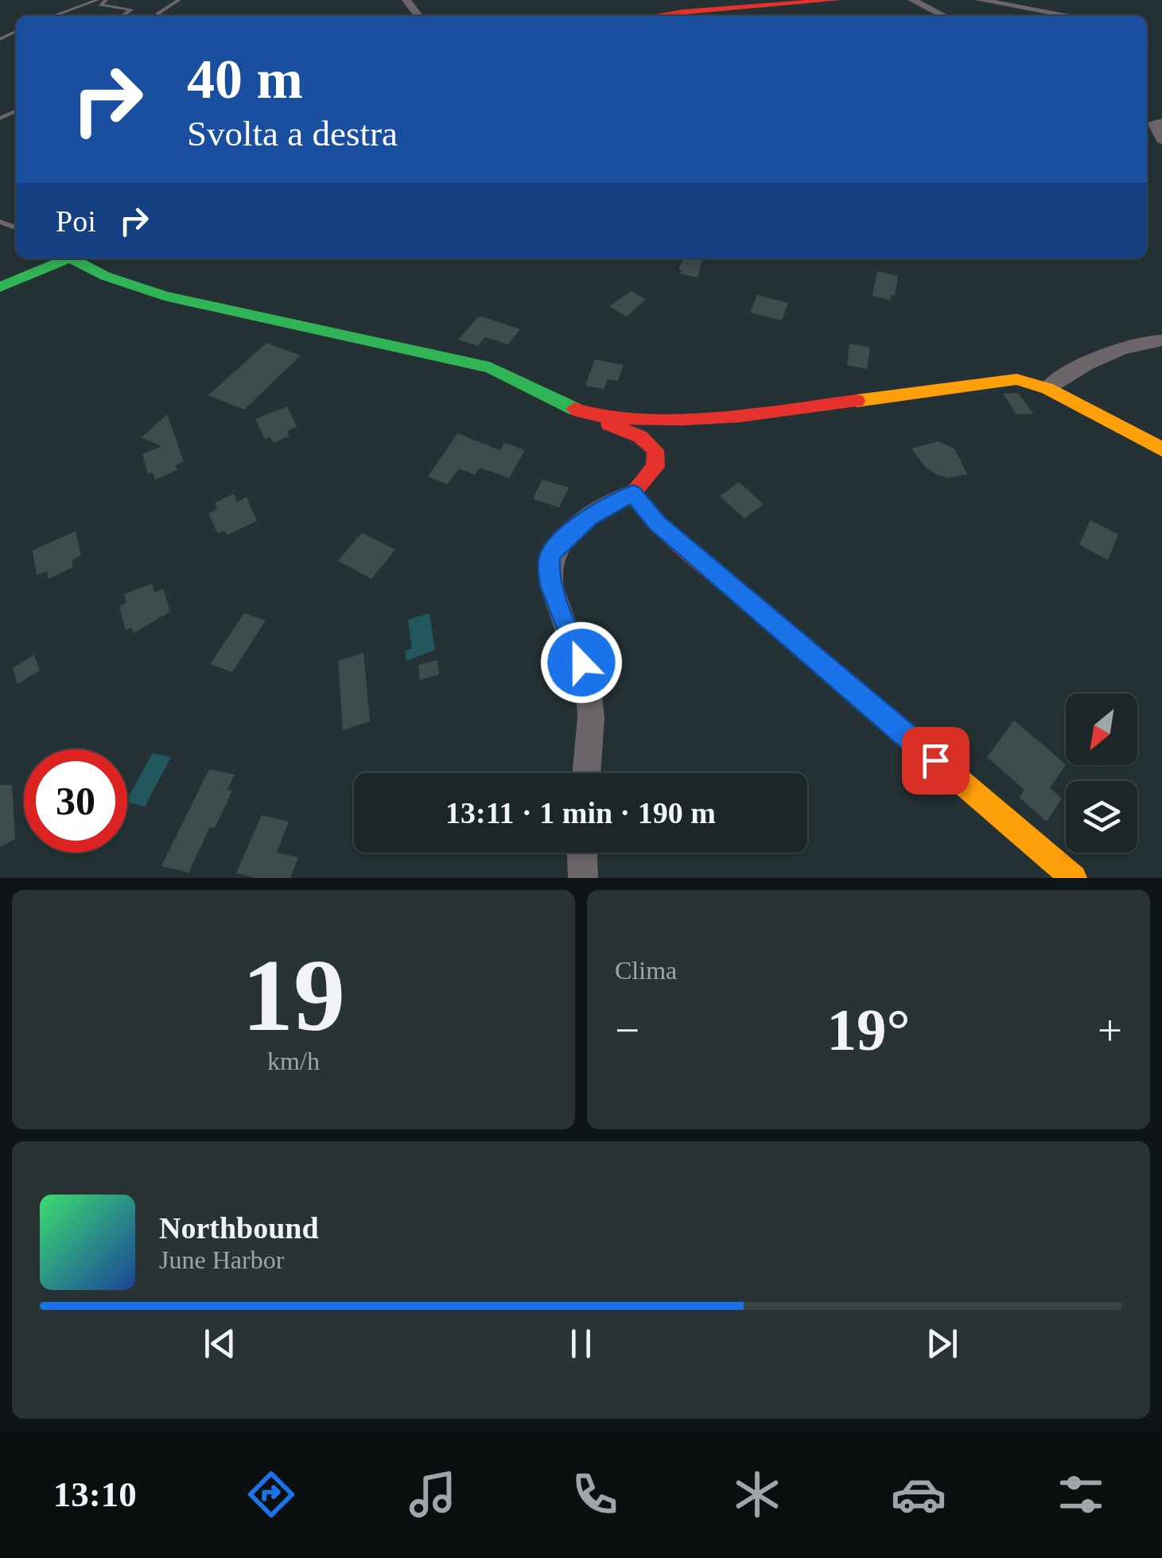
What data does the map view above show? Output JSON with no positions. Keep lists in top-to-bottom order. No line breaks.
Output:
{"north":"bottom left","page":{"turn":["40 m","Svolta a destra"],"then":"Poi","limit":"30","trip":"13:11 · 1 min · 190 m","tile":[["19","km/h"],"Clima"],"heat":["−","19°","+"],"song":["Northbound","June Harbor"],"tabs":"13:10"}}
